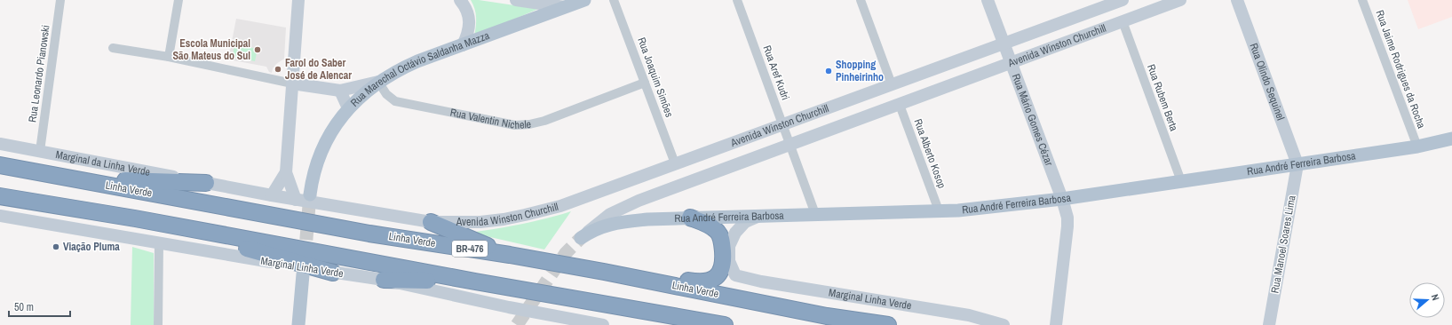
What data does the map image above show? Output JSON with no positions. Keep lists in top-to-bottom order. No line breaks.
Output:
{"streets":{"highway":["Linha Verde","BR-476"],"main road":["Rua Marechal Octávio Saldanha Mazza","Rua André Ferreira Barbosa"],"street":["Avenida Winston Churchill","Rua Jaime Rodrigues da Rocha","Rua Aref Kudri","Rua Leonardo Pianowski","Rua Joaquim Simões","Rua Olindo Sequinel","Rua Rubem Berta","Rua Valentin Nichele","Rua Mário Gomes Cézar","Rua Alberto Kosop","Marginal da Linha Verde","Rua Manoel Soares Lima","Marginal Linha Verde"]},"crossings":[["Avenida Winston Churchill","Rua Aref Kudri"],["Avenida Winston Churchill","Rua Joaquim Simões"],["Avenida Winston Churchill","Rua Rubem Berta"],["Avenida Winston Churchill","Rua Mário Gomes Cézar"],["Avenida Winston Churchill","Rua Alberto Kosop"],["Avenida Winston Churchill","Rua André Ferreira Barbosa"],["Rua Jaime Rodrigues da Rocha","Rua André Ferreira Barbosa"],["Rua Marechal Octávio Saldanha Mazza","Rua Valentin Nichele"],["Rua Aref Kudri","Rua André Ferreira Barbosa"],["Rua Leonardo Pianowski","Marginal da Linha Verde"],["Rua Joaquim Simões","Rua Valentin Nichele"],["Rua Olindo Sequinel","Rua André Ferreira Barbosa"],["Rua Olindo Sequinel","Rua Manoel Soares Lima"],["Rua Rubem Berta","Rua André Ferreira Barbosa"],["Rua Mário Gomes Cézar","Rua André Ferreira Barbosa"],["Rua Alberto Kosop","Rua André Ferreira Barbosa"],["Rua André Ferreira Barbosa","Rua Manoel Soares Lima"],["Rua André Ferreira Barbosa","Marginal Linha Verde"]],"places":["Escola Municipal São Mateus do Sul","Farol do Saber José de Alencar","Shopping Pinheirinho","Viação Pluma"],"scale_bar":"50 m","north":"right"}
